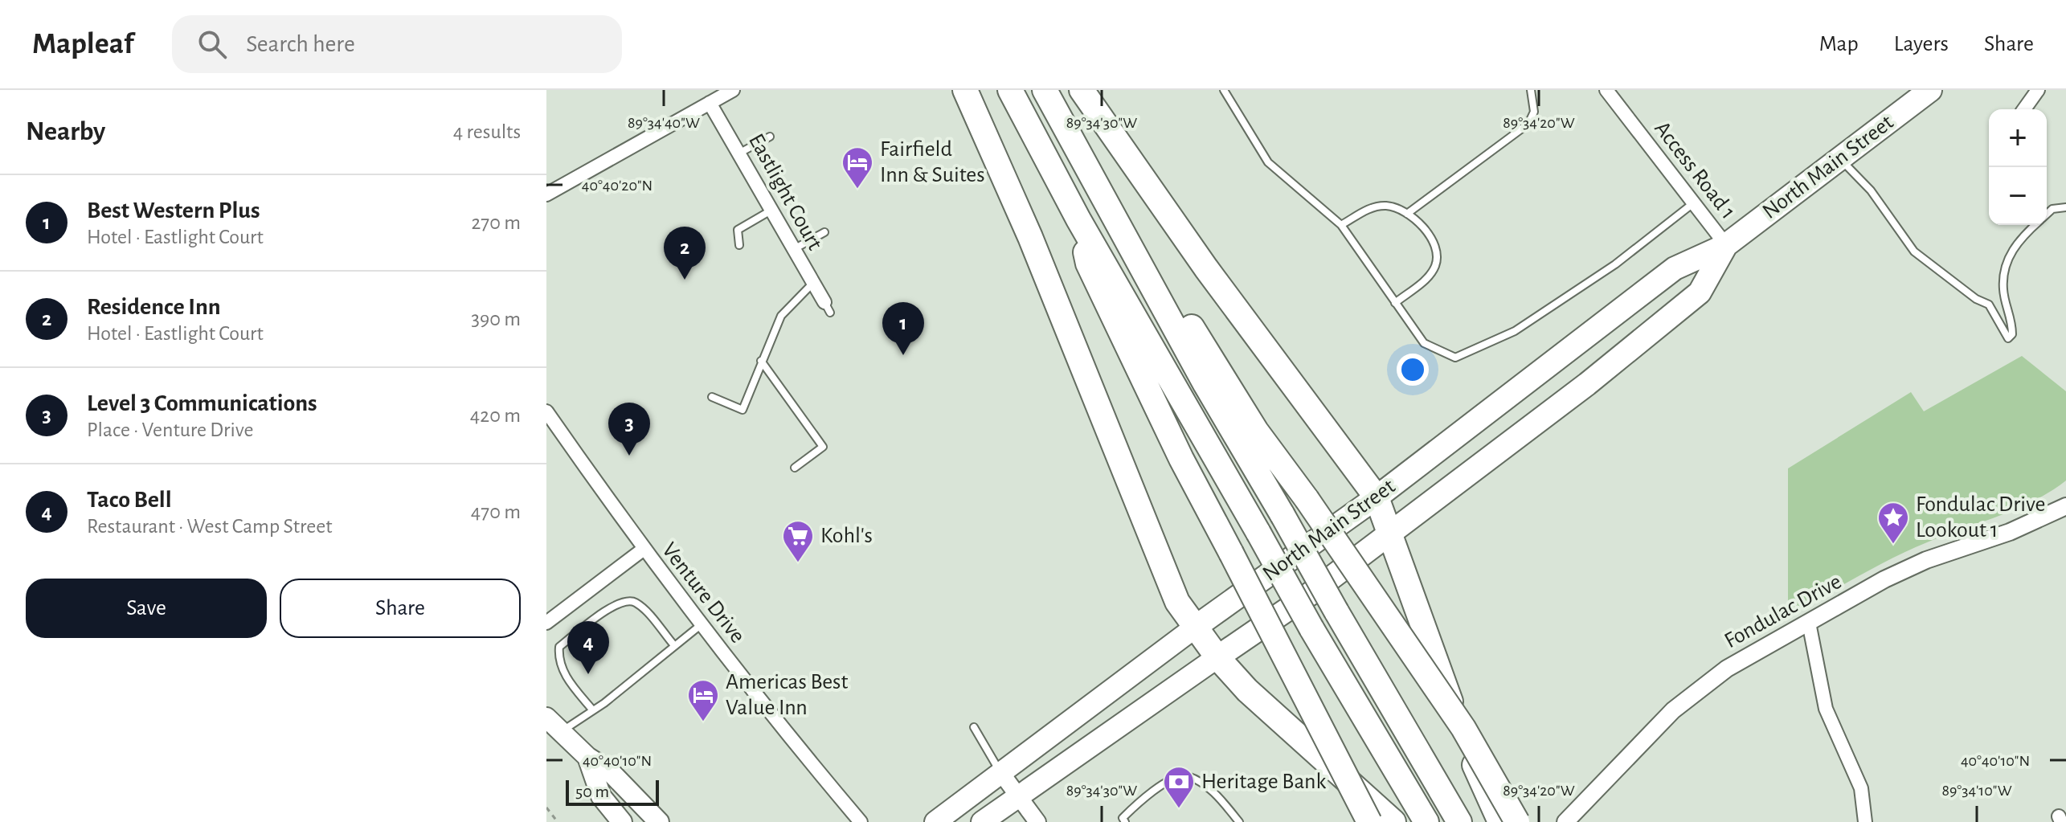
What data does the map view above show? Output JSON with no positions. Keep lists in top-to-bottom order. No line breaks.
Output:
{"streets":{"highway":["North Main Street"],"street":["Access Road 1","Eastlight Court","Venture Drive","Fondulac Drive"]},"crossings":[["North Main Street","Access Road 1"]],"places":{"hotel":["Fairfield Inn & Suites","Americas Best Value Inn"],"place":["Fondulac Drive Lookout 1"],"supermarket":["Kohl's"],"bank":["Heritage Bank"]},"scale_bar":"50 m","page":{"header":"Mapleaf","search":"Search here","nav":["Map","Layers","Share"],"heading":["Nearby","4 results"],"map_buttons":["+","−"],"list":[{"mark":"1","name":"Best Western Plus","note":"Hotel · Eastlight Court","value":"270 m"},{"mark":"2","name":"Residence Inn","note":"Hotel · Eastlight Court","value":"390 m"},{"mark":"3","name":"Level 3 Communications","note":"Place · Venture Drive","value":"420 m"},{"mark":"4","name":"Taco Bell","note":"Restaurant · West Camp Street","value":"470 m"}],"pins":["2","1","3","4"],"buttons":["Save","Share"],"scale":"50 m"},"coordinates":["89°34'40\"W","89°34'30\"W","89°34'20\"W","40°40'20\"N","40°40'10\"N","89°34'10\"W"]}
